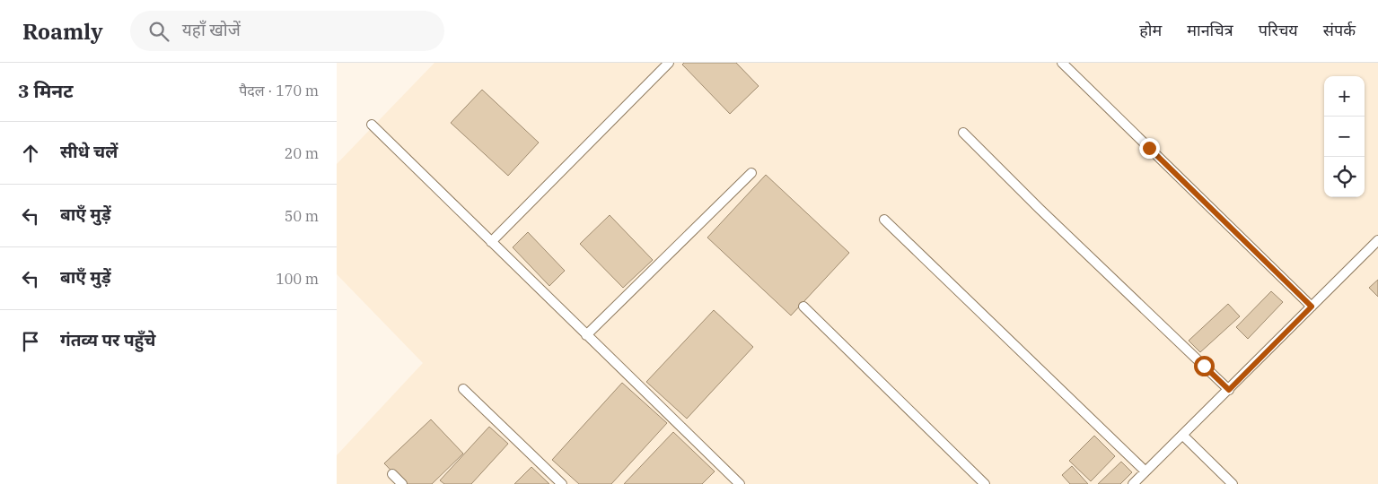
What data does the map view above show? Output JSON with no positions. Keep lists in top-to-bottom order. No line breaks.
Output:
{"page":{"header":"Roamly","search":"यहाँ खोजें","nav":["होम","मानचित्र","परिचय","संपर्क"],"heading":["3 मिनट","पैदल · 170 m"],"map_buttons":["+","−"],"list":[["सीधे चलें","20 m"],["बाएँ मुड़ें","50 m"],["बाएँ मुड़ें","100 m"],"गंतव्य पर पहुँचे"]}}
